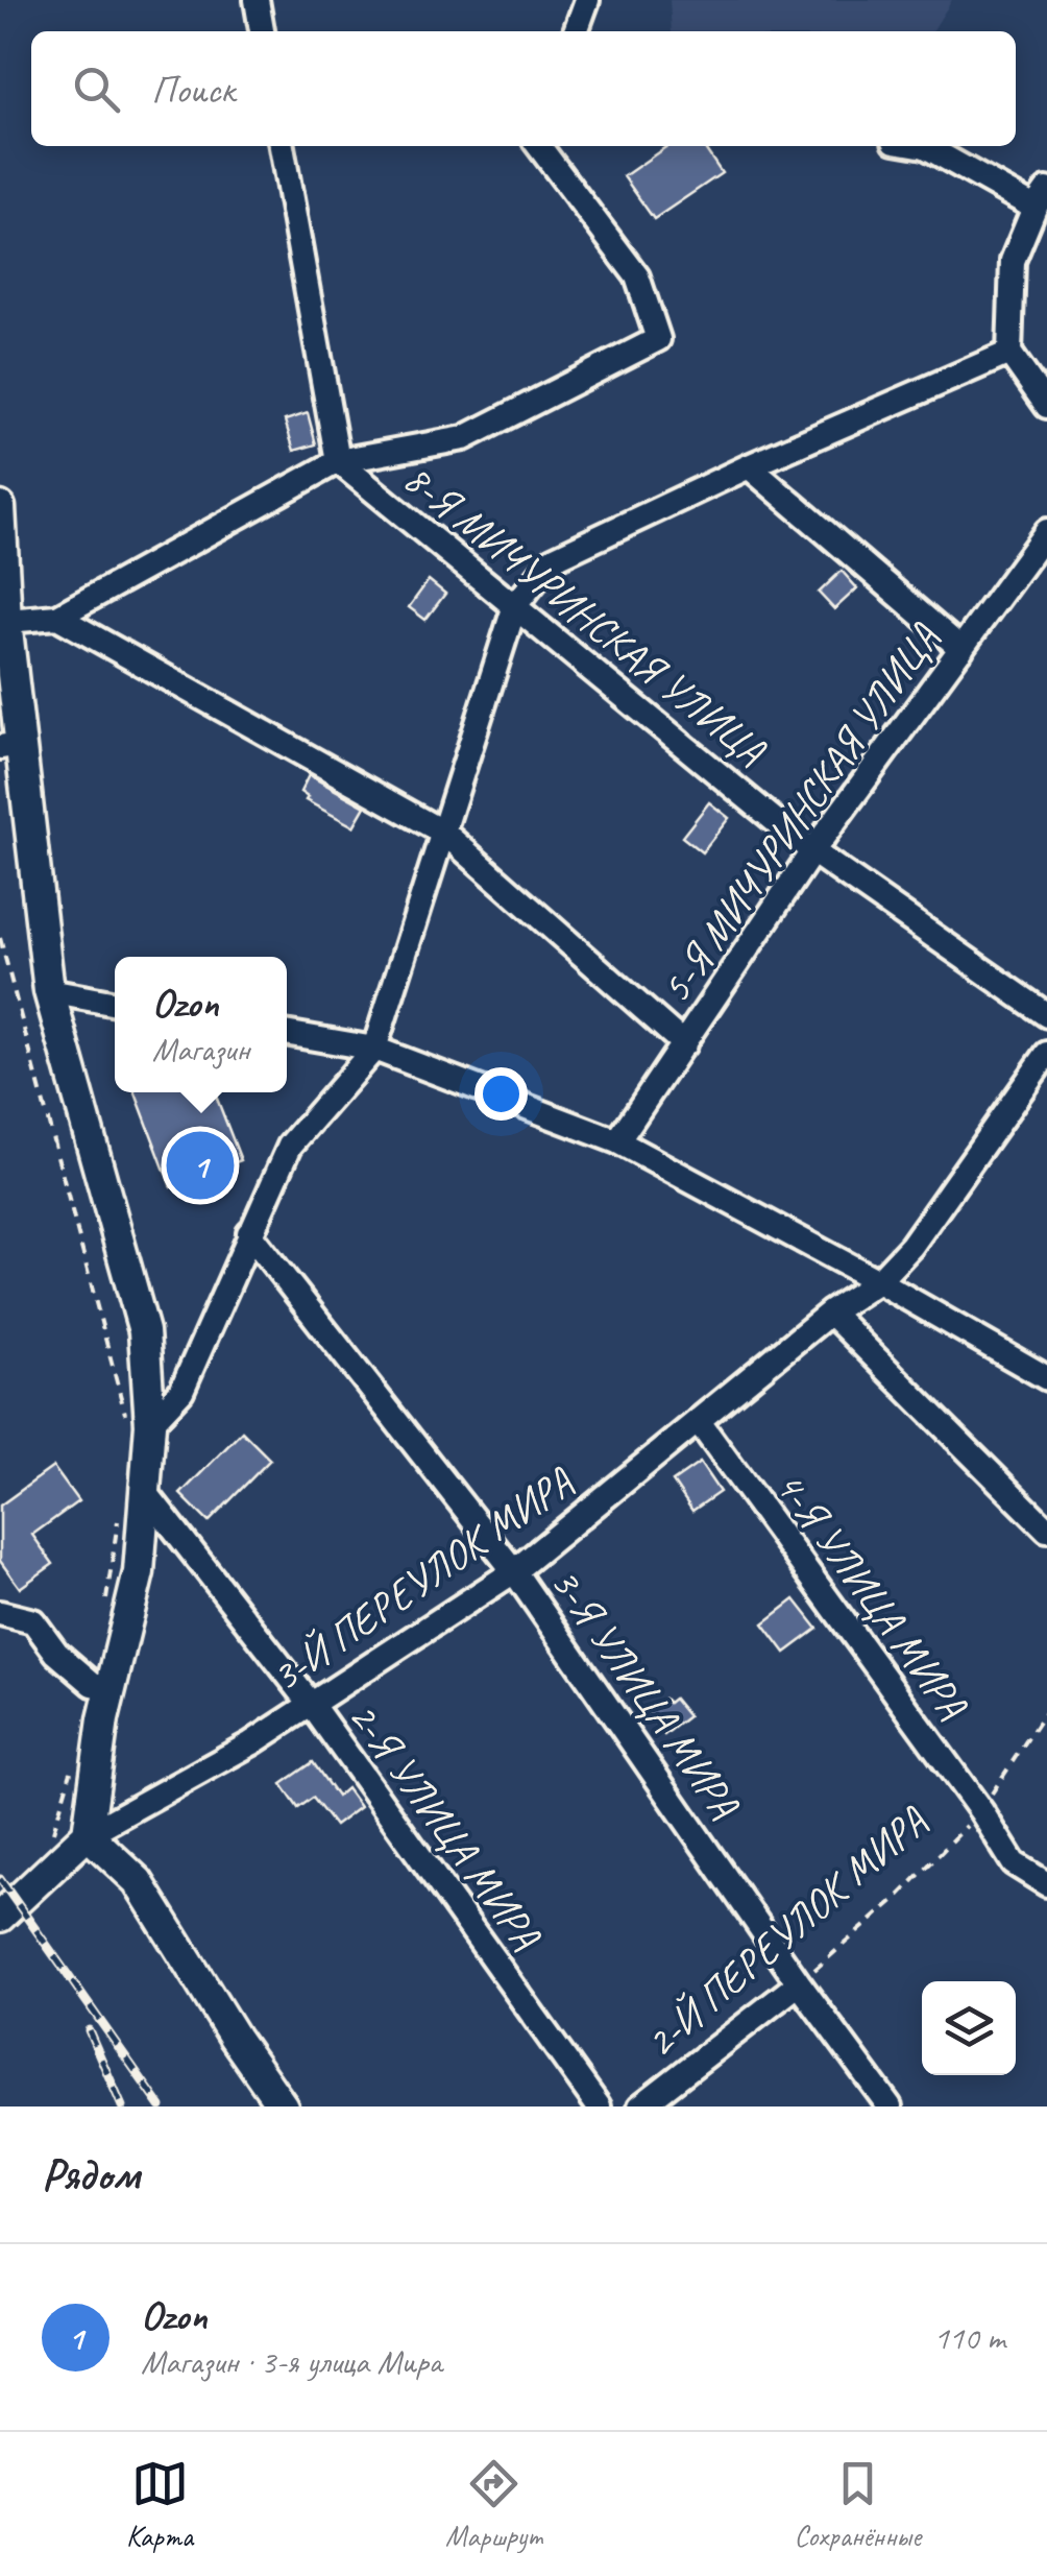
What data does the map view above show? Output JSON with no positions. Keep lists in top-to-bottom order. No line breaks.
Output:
{"streets":{"street":["8-Я МИЧУРИНСКАЯ УЛИЦА","5-Я МИЧУРИНСКАЯ УЛИЦА","3-Й ПЕРЕУЛОК МИРА","4-Я УЛИЦА МИРА","3-Я УЛИЦА МИРА","2-Я УЛИЦА МИРА","2-Й ПЕРЕУЛОК МИРА"]},"crossings":[["8-Я МИЧУРИНСКАЯ УЛИЦА","5-Я МИЧУРИНСКАЯ УЛИЦА"],["3-Й ПЕРЕУЛОК МИРА","4-Я УЛИЦА МИРА"],["3-Й ПЕРЕУЛОК МИРА","3-Я УЛИЦА МИРА"],["3-Й ПЕРЕУЛОК МИРА","2-Я УЛИЦА МИРА"],["4-Я УЛИЦА МИРА","2-Й ПЕРЕУЛОК МИРА"],["3-Я УЛИЦА МИРА","2-Й ПЕРЕУЛОК МИРА"]],"page":{"search":"Поиск","popup":["Ozon","Магазин"],"pins":"1","heading":"Рядом","list":[{"mark":"1","name":"Ozon","note":"Магазин · 3-я улица Мира","value":"110 m"}],"nav":["Карта","Маршрут","Сохранённые"]}}
